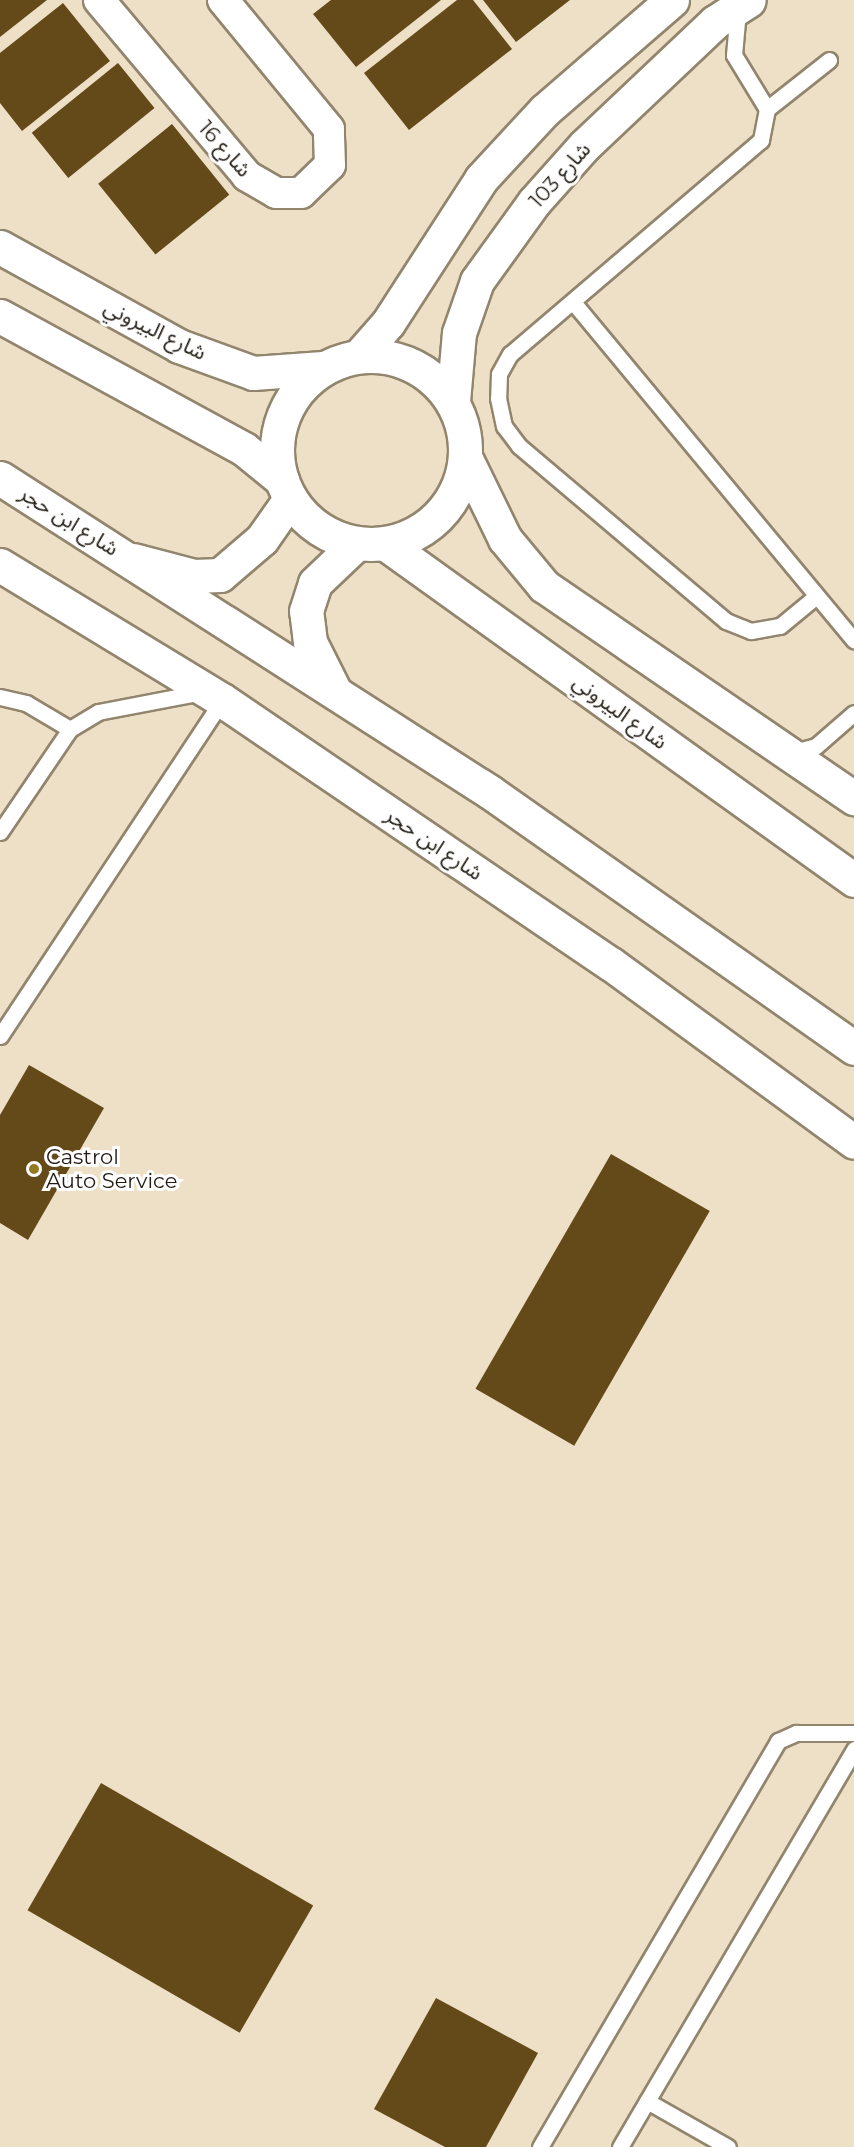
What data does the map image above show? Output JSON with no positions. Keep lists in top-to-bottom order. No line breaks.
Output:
{"streets":{"street":["شارع 16","شارع 103","شارع البيروني","شارع ابن حجر"]},"crossings":[["شارع 103","شارع البيروني"]],"places":["Castrol Auto Service"]}
